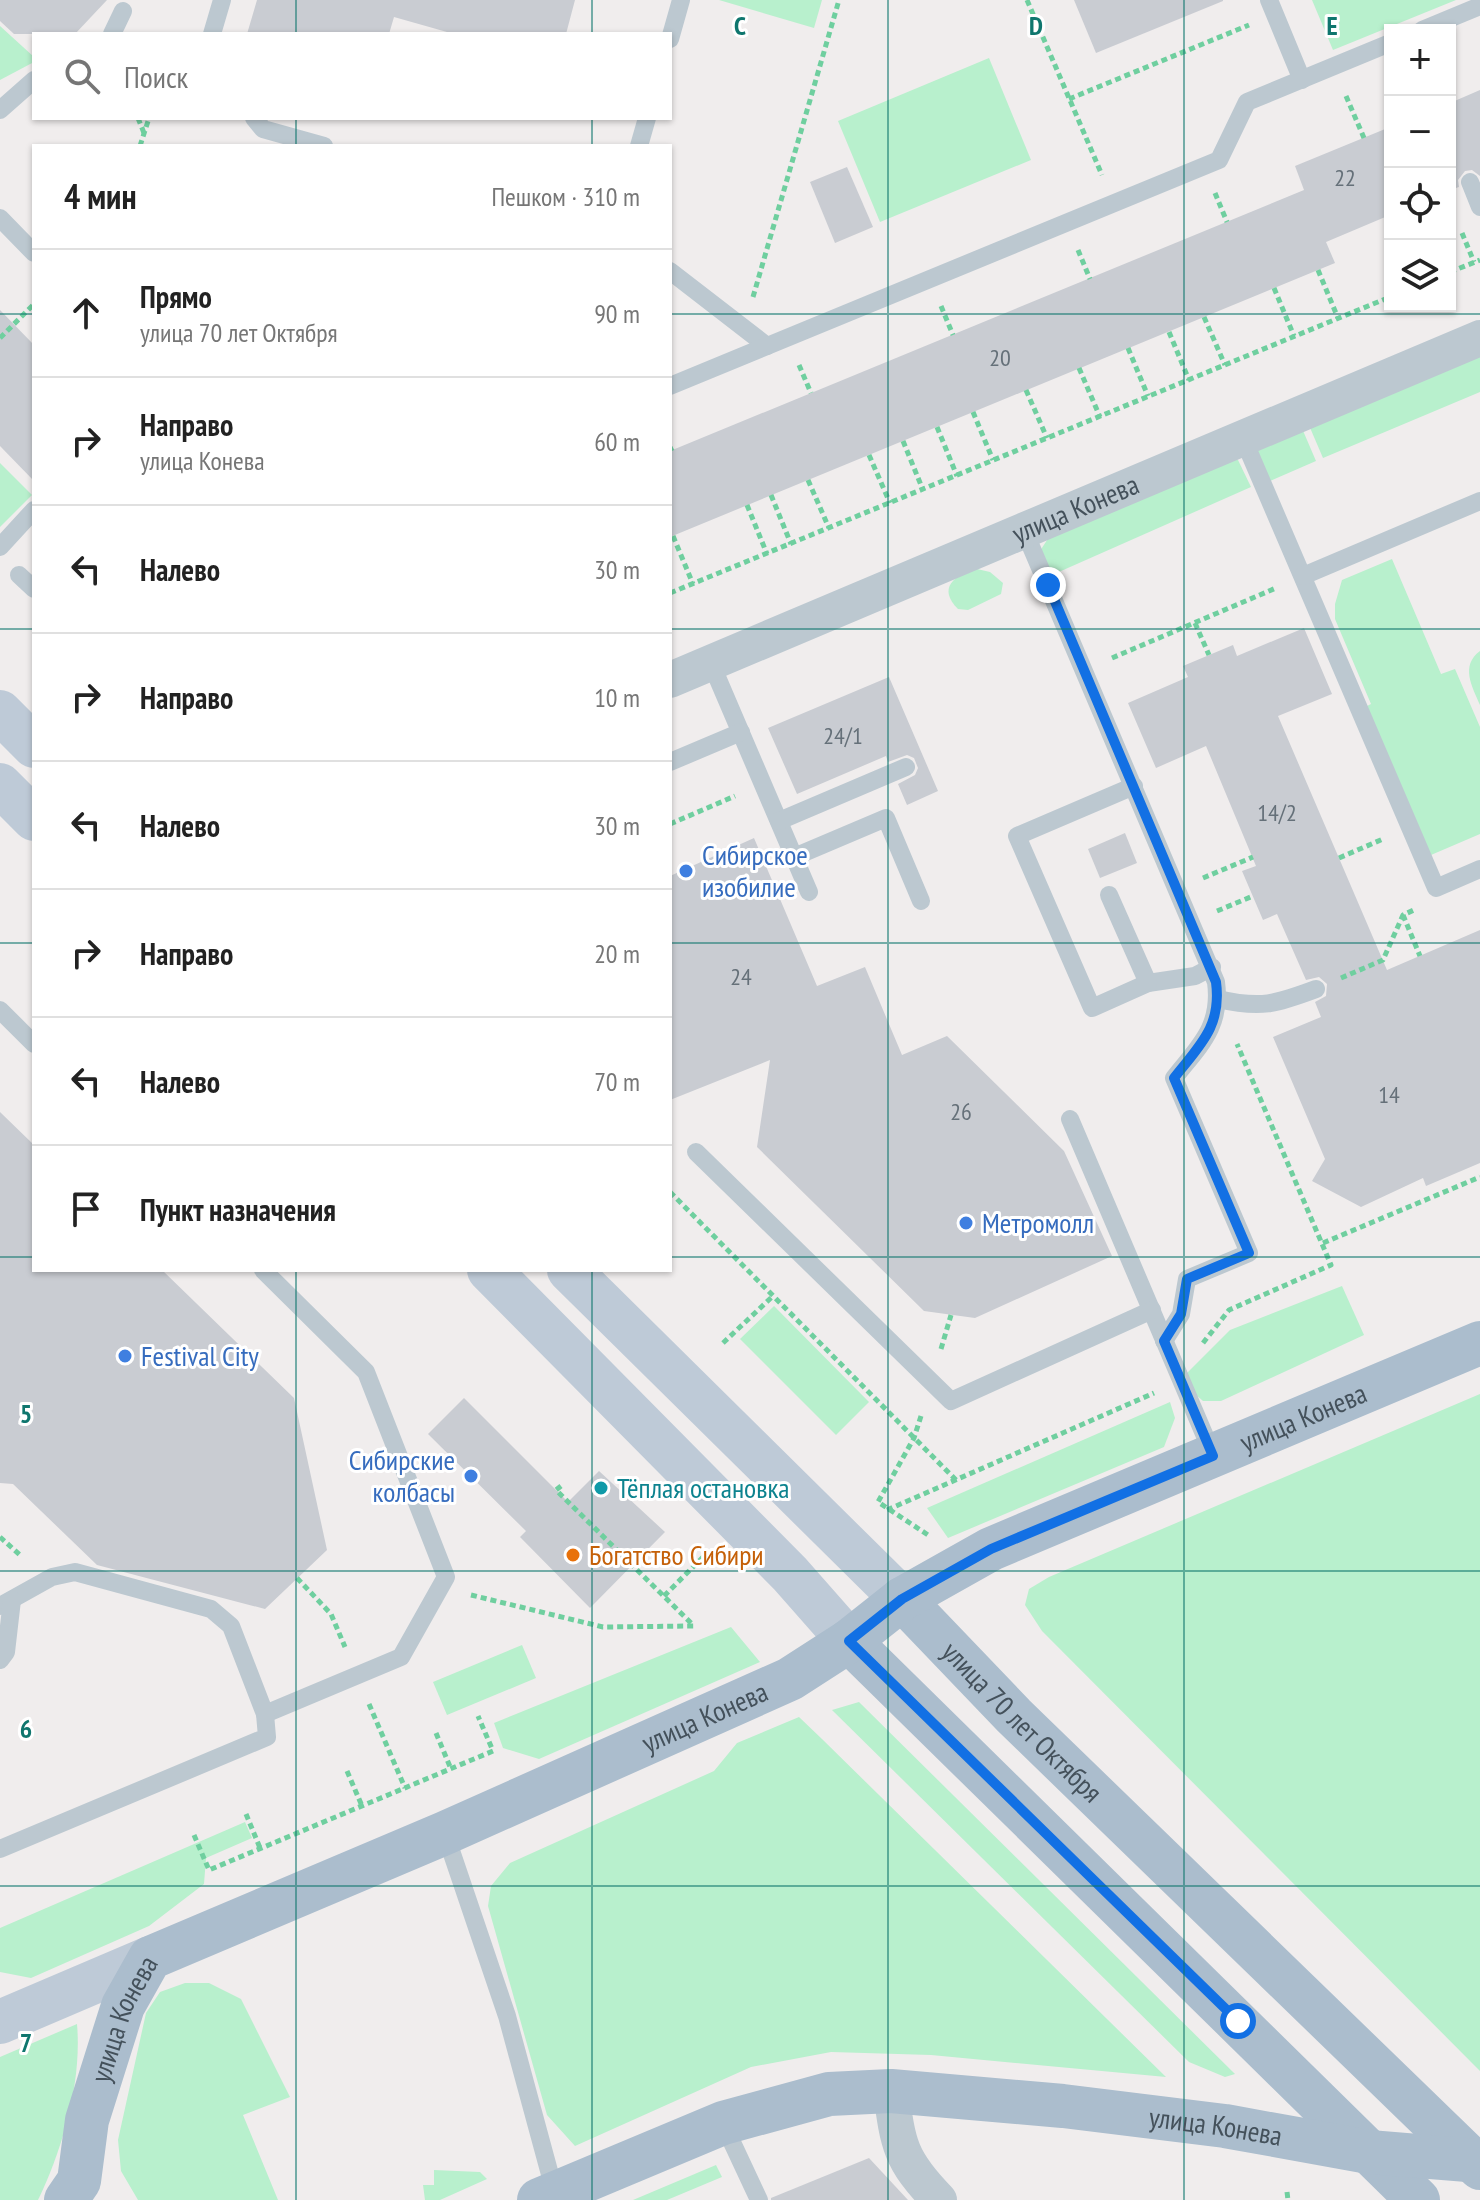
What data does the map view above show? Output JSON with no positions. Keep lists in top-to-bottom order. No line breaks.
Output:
{"streets":{"main road":["улица Конева","улица 70 лет Октября"]},"crossings":[["улица Конева","улица 70 лет Октября"]],"places":["Сибирское изобилие","Метромолл","Festival City","Сибирские колбасы","Тёплая остановка","Богатство Сибири"],"house_numbers":["22","20","24/1","14/2","24","14","26"],"page":{"map_buttons":["+","−"],"search":"Поиск","heading":["4 мин","Пешком · 310 m"],"list":[["Прямо","улица 70 лет Октября","90 m"],["Направо","улица Конева","60 m"],["Налево","30 m"],["Направо","10 m"],["Налево","30 m"],["Направо","20 m"],["Налево","70 m"],"Пункт назначения"]},"grid":{"columns":["C","D","E"],"rows":["5","6","7"]}}
